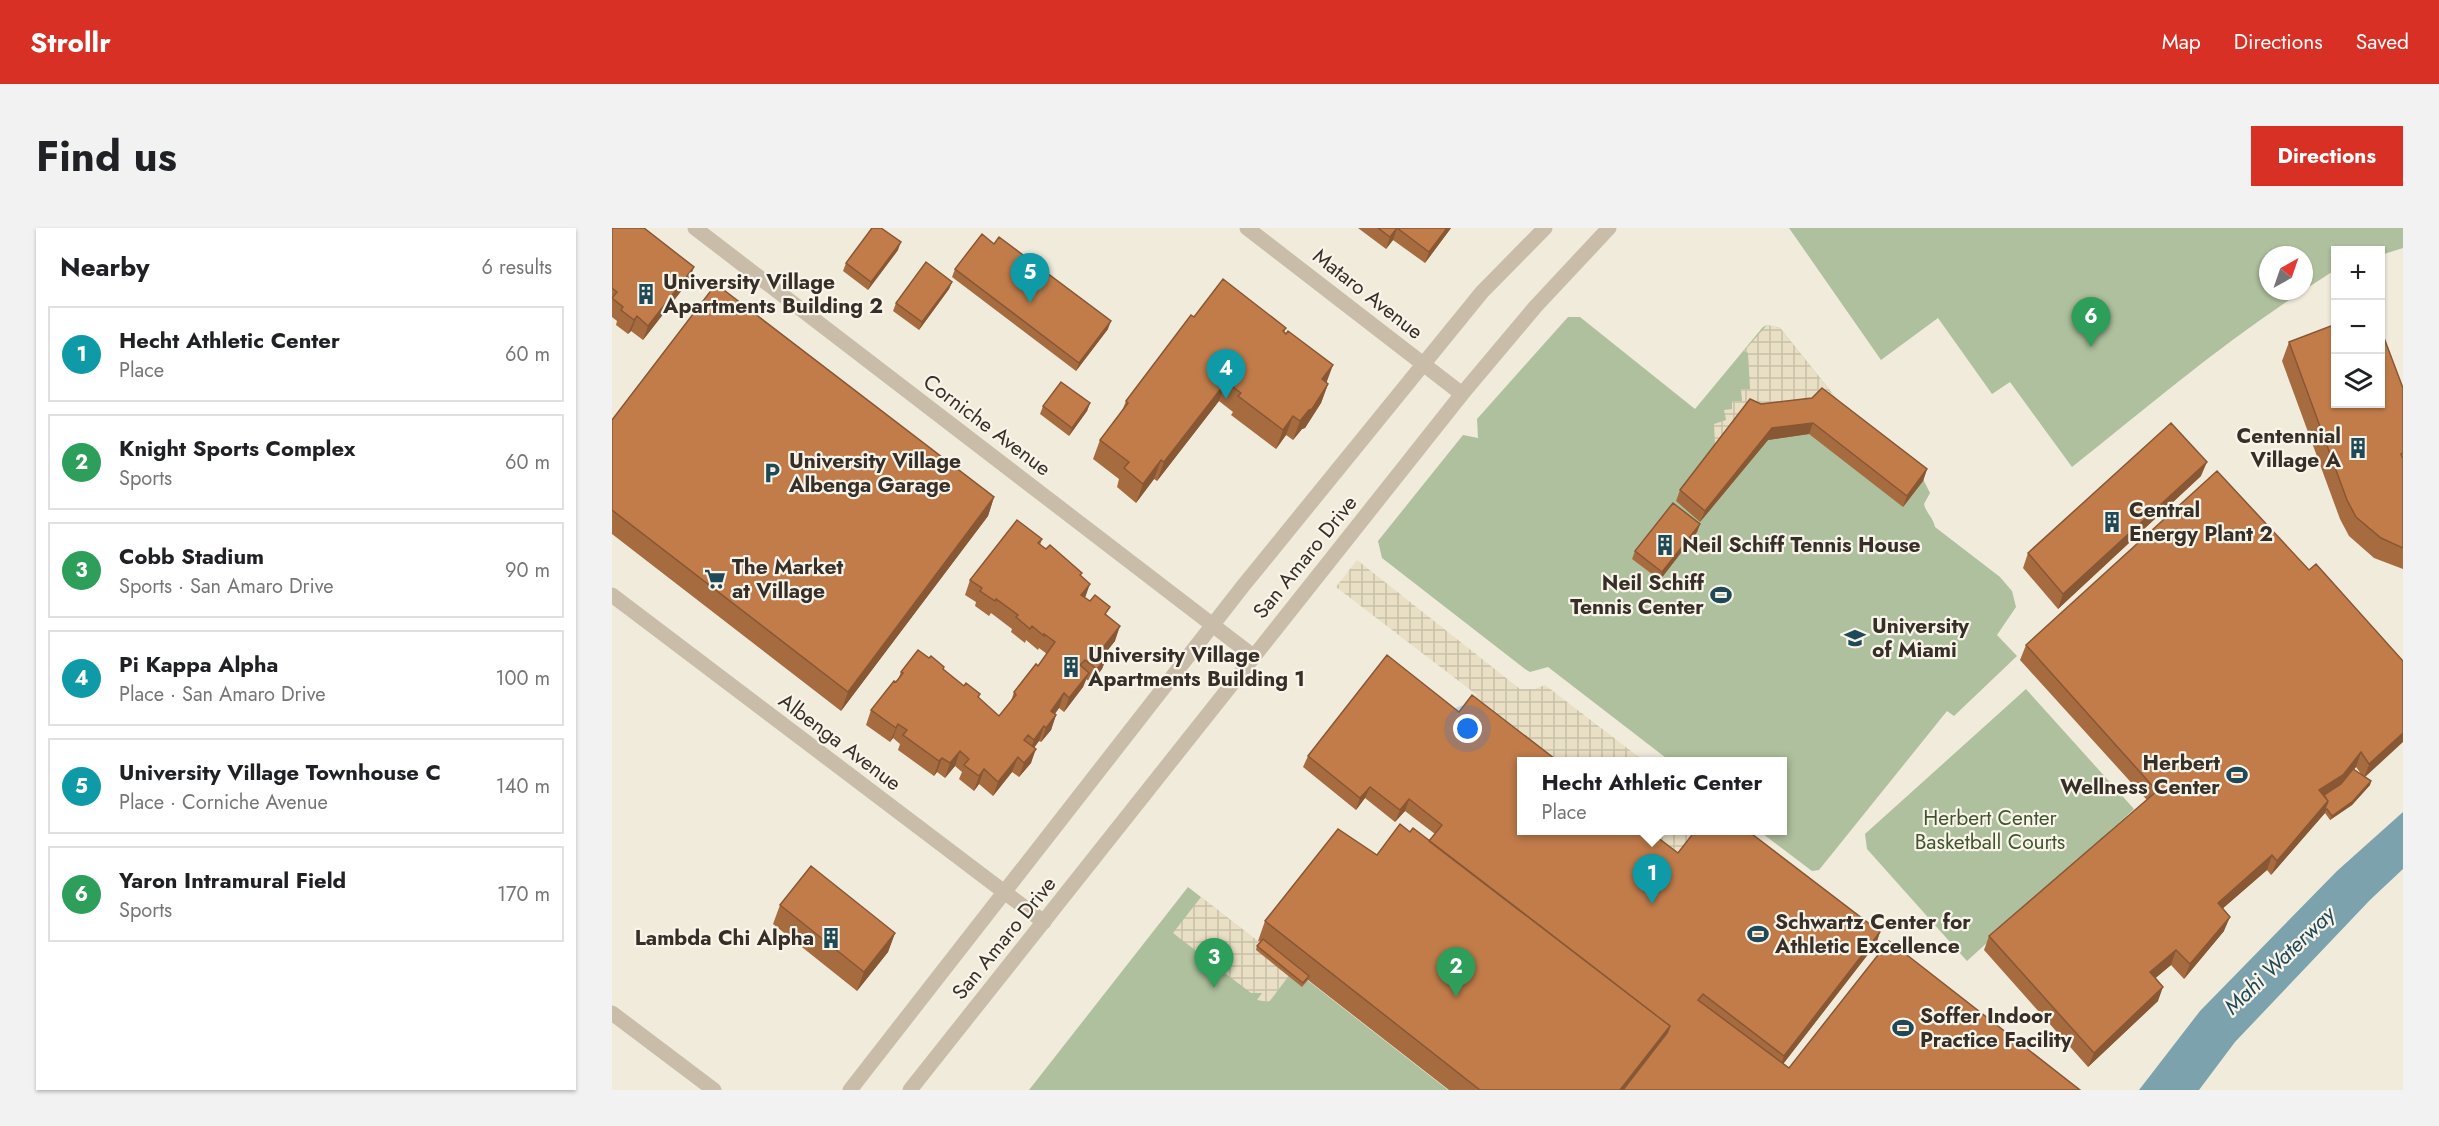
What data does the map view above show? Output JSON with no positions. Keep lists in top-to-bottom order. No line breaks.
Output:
{"streets":{"street":["Mataro Avenue","Corniche Avenue","San Amaro Drive","Albenga Avenue"]},"crossings":[["Mataro Avenue","San Amaro Drive"],["Corniche Avenue","San Amaro Drive"],["San Amaro Drive","Albenga Avenue"]],"water":["Mahi Waterway"],"parks":["Herbert Center Basketball Courts"],"places":{"building":["University Village Apartments Building 2","Centennial Village A","Central Energy Plant 2","Neil Schiff Tennis House","University Village Apartments Building 1","Lambda Chi Alpha"],"parking":["University Village Albenga Garage"],"supermarket":["The Market at Village"],"sports":["Neil Schiff Tennis Center","Herbert Wellness Center","Schwartz Center for Athletic Excellence","Soffer Indoor Practice Facility"],"school or university":["University of Miami"]},"north":"top right","page":{"header":"Strollr","nav":["Map","Directions","Saved"],"title":"Find us","buttons":"Directions","heading":["Nearby","6 results"],"map_buttons":["+","−"],"pins":["5","6","4","1","3","2"],"list":[{"mark":"1","name":"Hecht Athletic Center","note":"Place","value":"60 m"},{"mark":"2","name":"Knight Sports Complex","note":"Sports","value":"60 m"},{"mark":"3","name":"Cobb Stadium","note":"Sports · San Amaro Drive","value":"90 m"},{"mark":"4","name":"Pi Kappa Alpha","note":"Place · San Amaro Drive","value":"100 m"},{"mark":"5","name":"University Village Townhouse C","note":"Place · Corniche Avenue","value":"140 m"},{"mark":"6","name":"Yaron Intramural Field","note":"Sports","value":"170 m"}],"popup":["Hecht Athletic Center","Place"]}}
